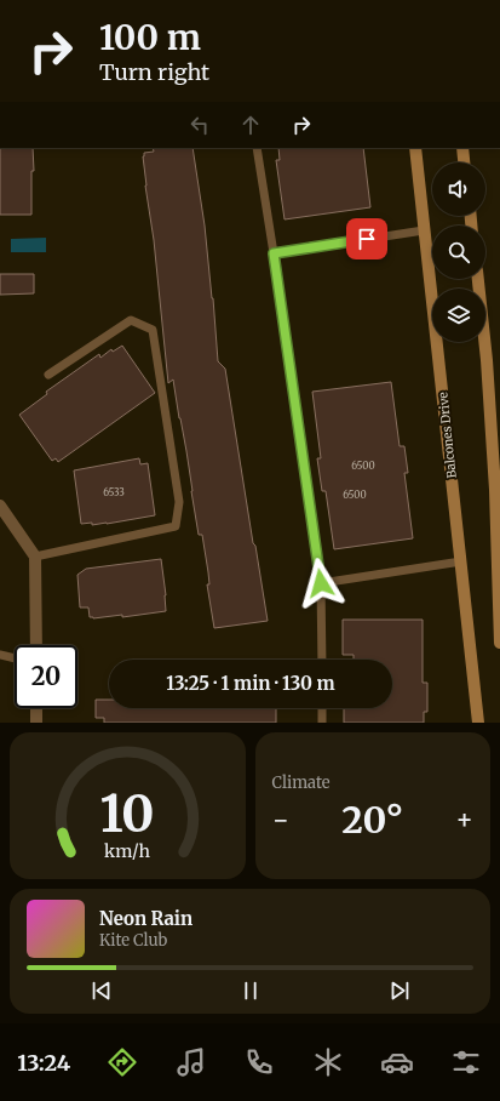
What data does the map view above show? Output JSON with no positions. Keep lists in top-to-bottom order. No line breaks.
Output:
{"streets":{"main road":["Balcones Drive"]},"house_numbers":["6500","6533","6500"],"page":{"turn":["100 m","Turn right"],"limit":"20","trip":"13:25 · 1 min · 130 m","tile":"Climate","heat":["−","20°","+"],"song":["Neon Rain","Kite Club"],"tabs":"13:24","gauge":["10","km/h"]}}
